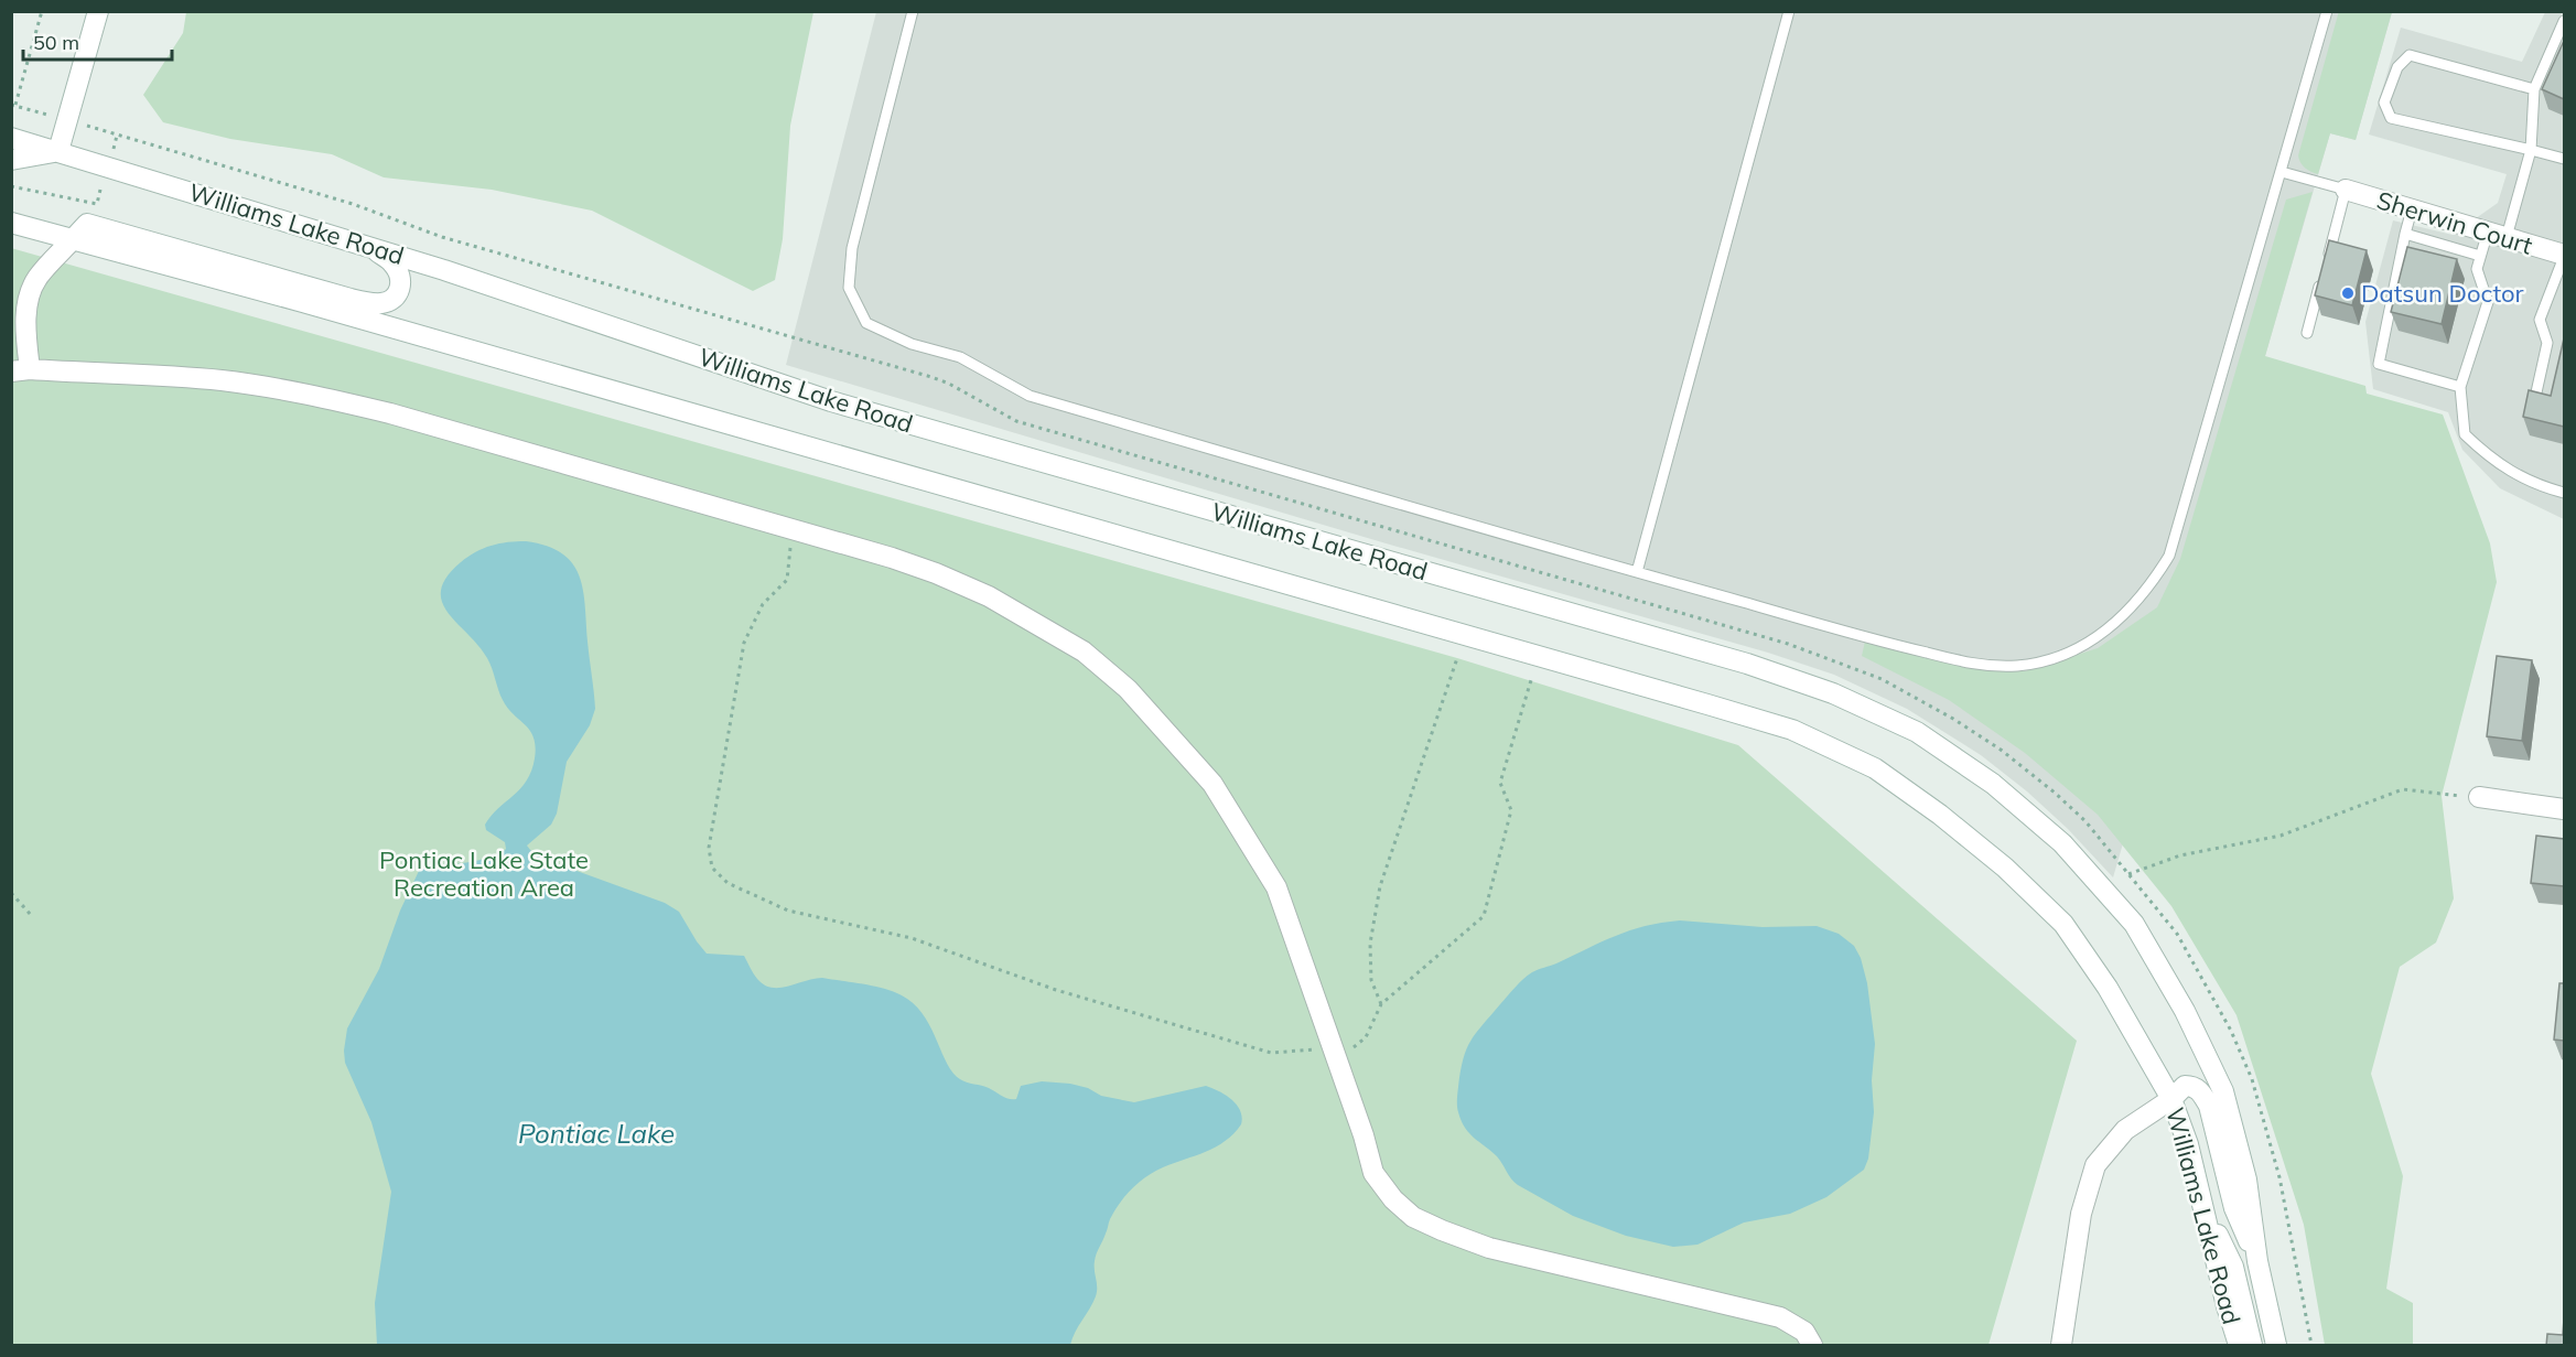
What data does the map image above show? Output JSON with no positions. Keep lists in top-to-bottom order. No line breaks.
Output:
{"streets":{"main road":["Sherwin Court","Williams Lake Road"]},"water":["Pontiac Lake"],"parks":["Pontiac Lake State Recreation Area"],"places":["Datsun Doctor"],"scale_bar":"50 m"}
